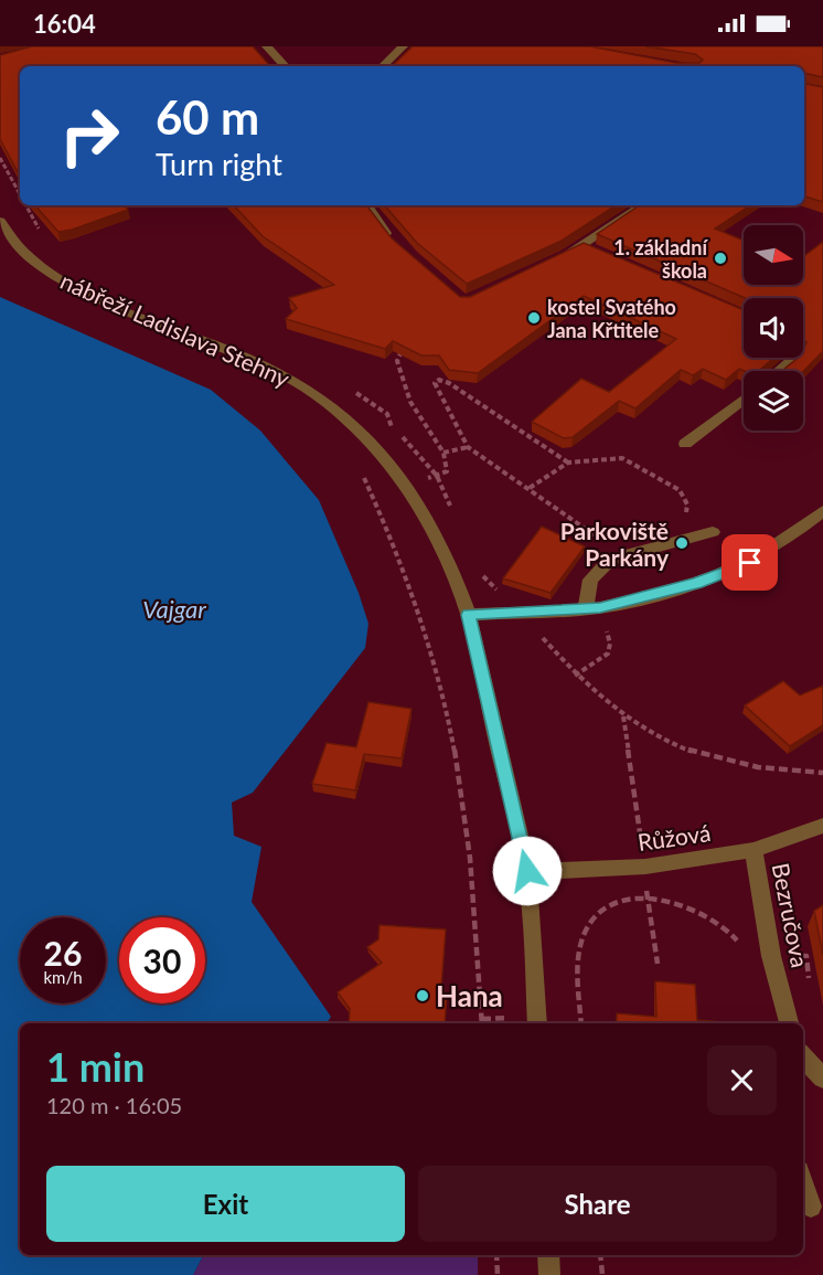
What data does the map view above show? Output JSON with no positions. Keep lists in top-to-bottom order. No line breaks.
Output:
{"streets":{"street":["nábřeží Ladislava Stehny","Růžová","Bezručova"]},"crossings":[["nábřeží Ladislava Stehny","Růžová"],["Růžová","Bezručova"]],"water":["Vajgar"],"places":["1. základní škola","kostel Svatého Jana Křtitele","Parkoviště Parkány","Hana"],"north":"right","page":{"status":"16:04","turn":["60 m","Turn right"],"speed":"26 km/h","limit":"30","heading":["1 min","120 m · 16:05"],"buttons":["Exit","Share"]}}
